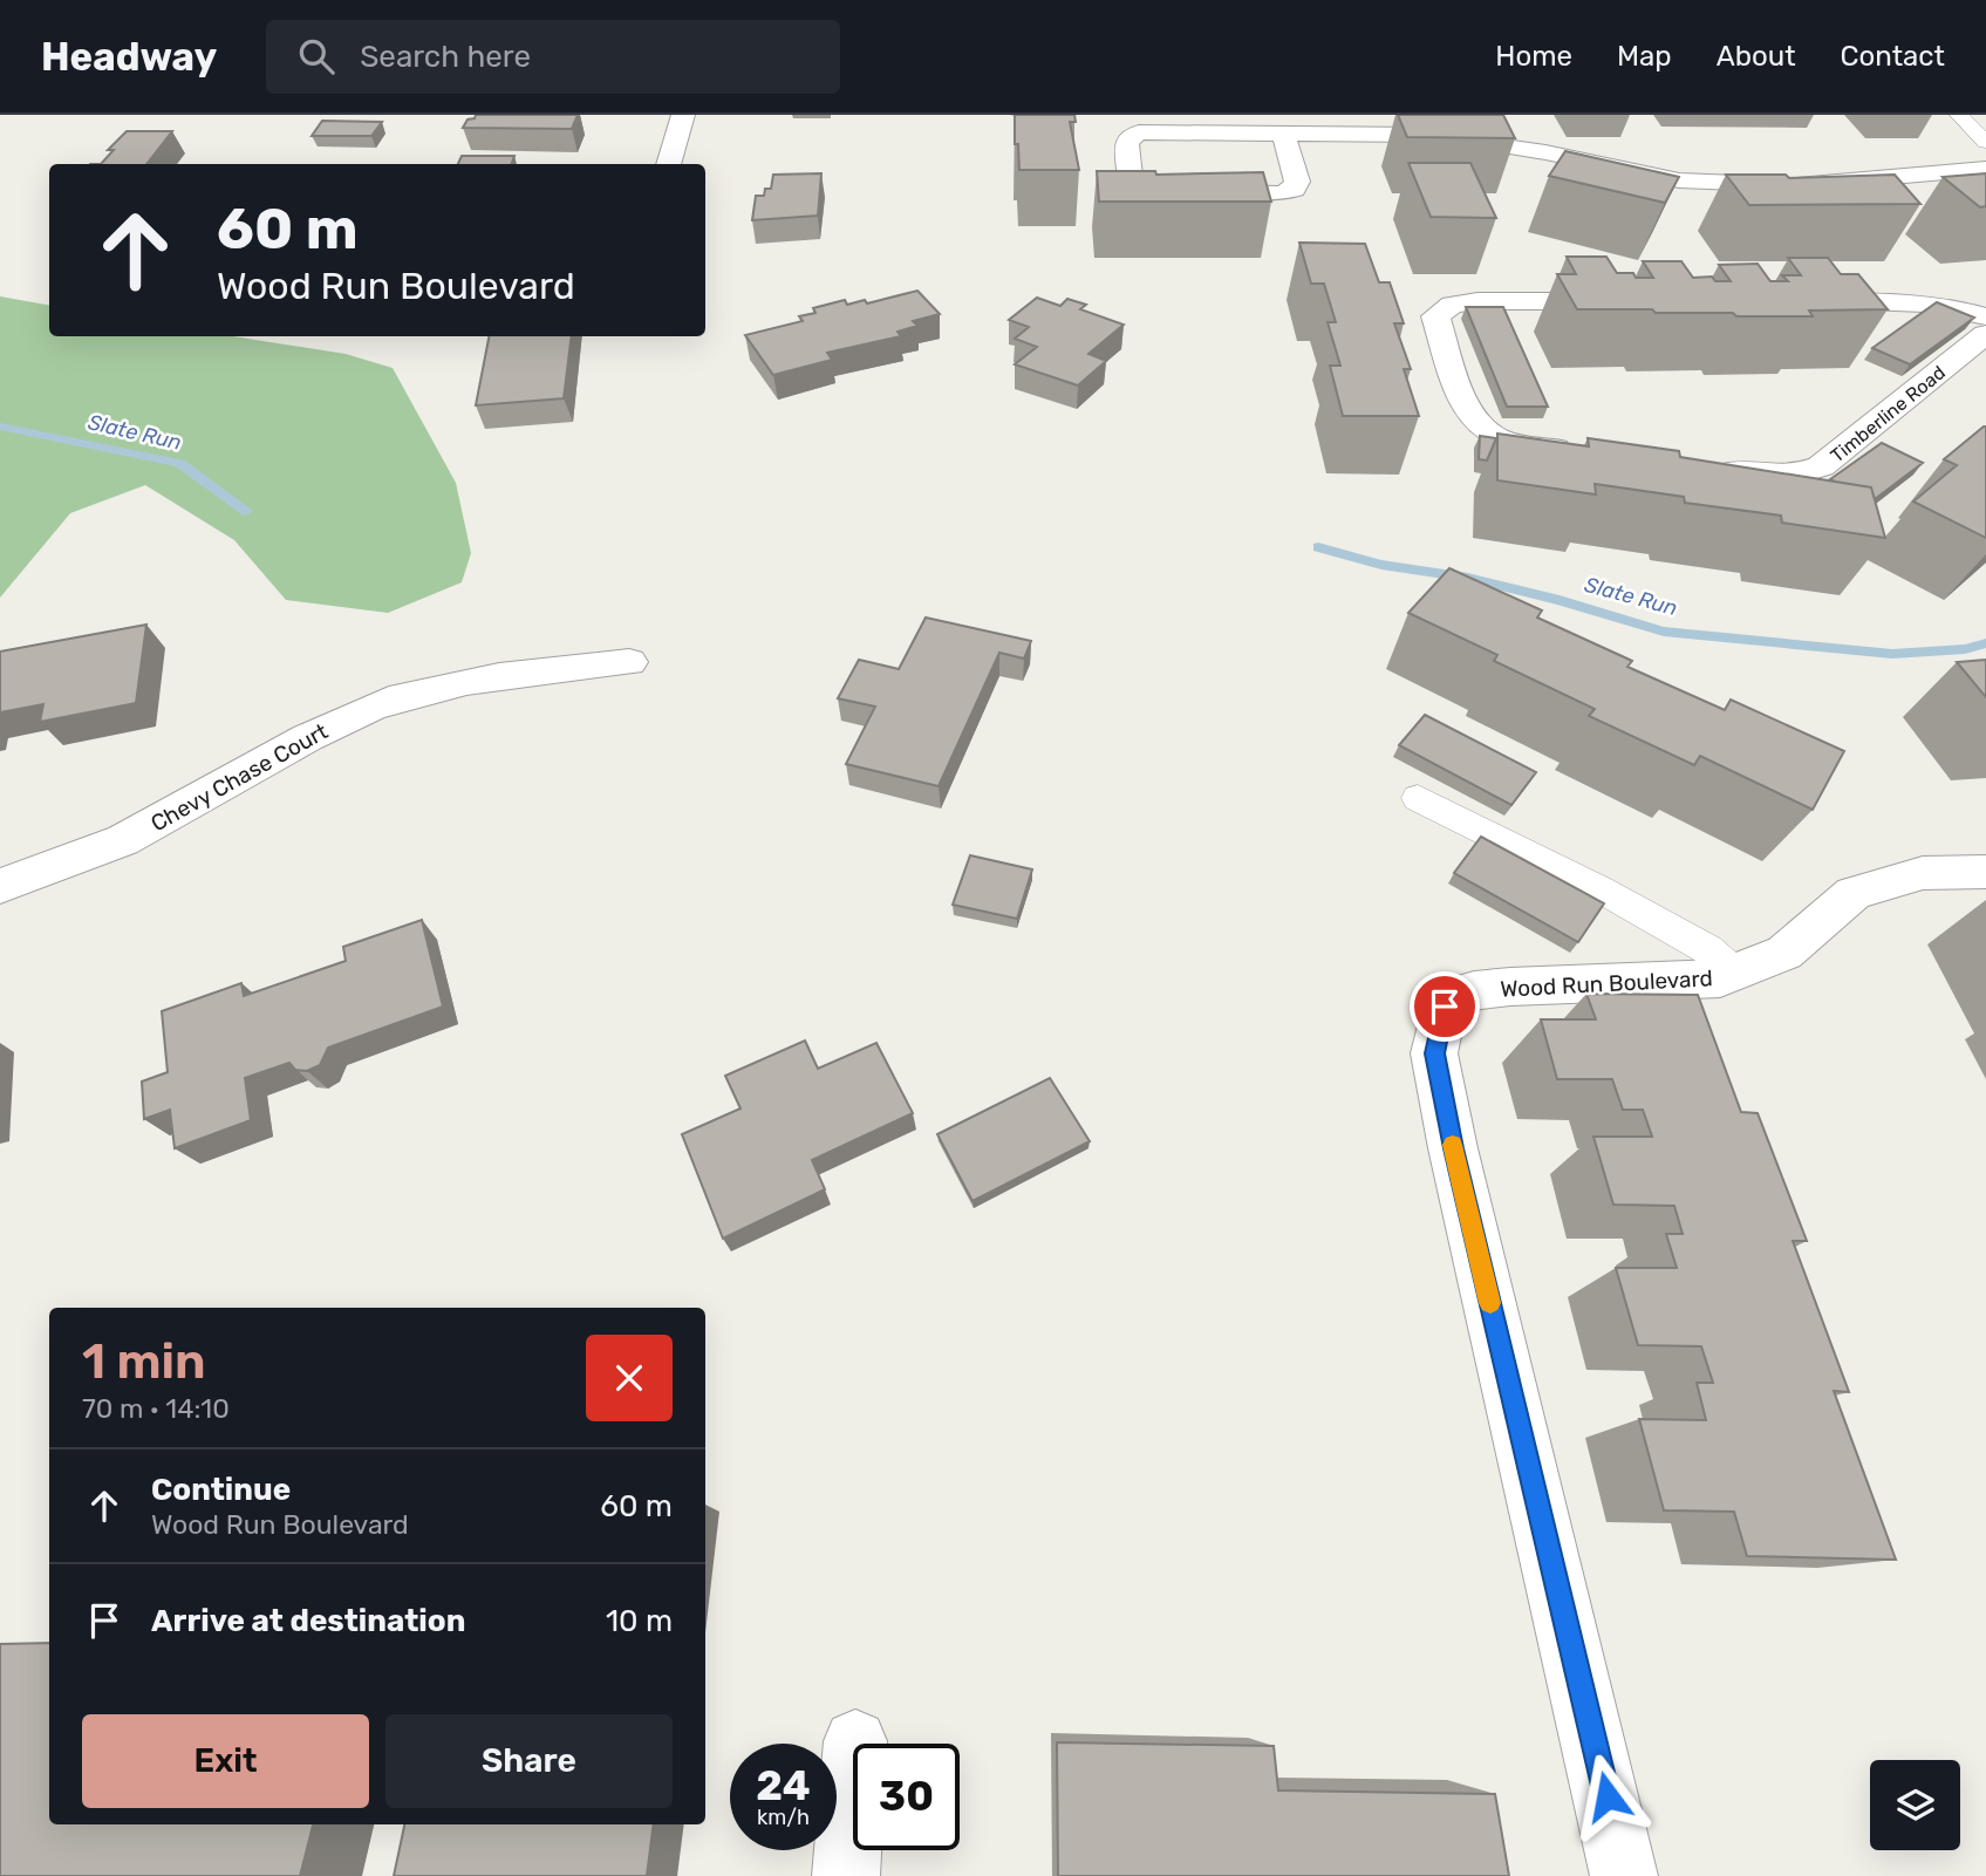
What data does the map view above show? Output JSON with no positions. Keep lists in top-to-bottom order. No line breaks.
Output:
{"streets":{"street":["Timberline Road","Chevy Chase Court","Wood Run Boulevard"]},"water":["Slate Run"],"page":{"header":"Headway","search":"Search here","nav":["Home","Map","About","Contact"],"turn":["60 m","Wood Run Boulevard"],"heading":["1 min","70 m · 14:10"],"list":[{"name":"Continue","note":"Wood Run Boulevard","value":"60 m"},{"name":"Arrive at destination","value":"10 m"}],"buttons":["Exit","Share"],"speed":"24 km/h","limit":"30"}}
